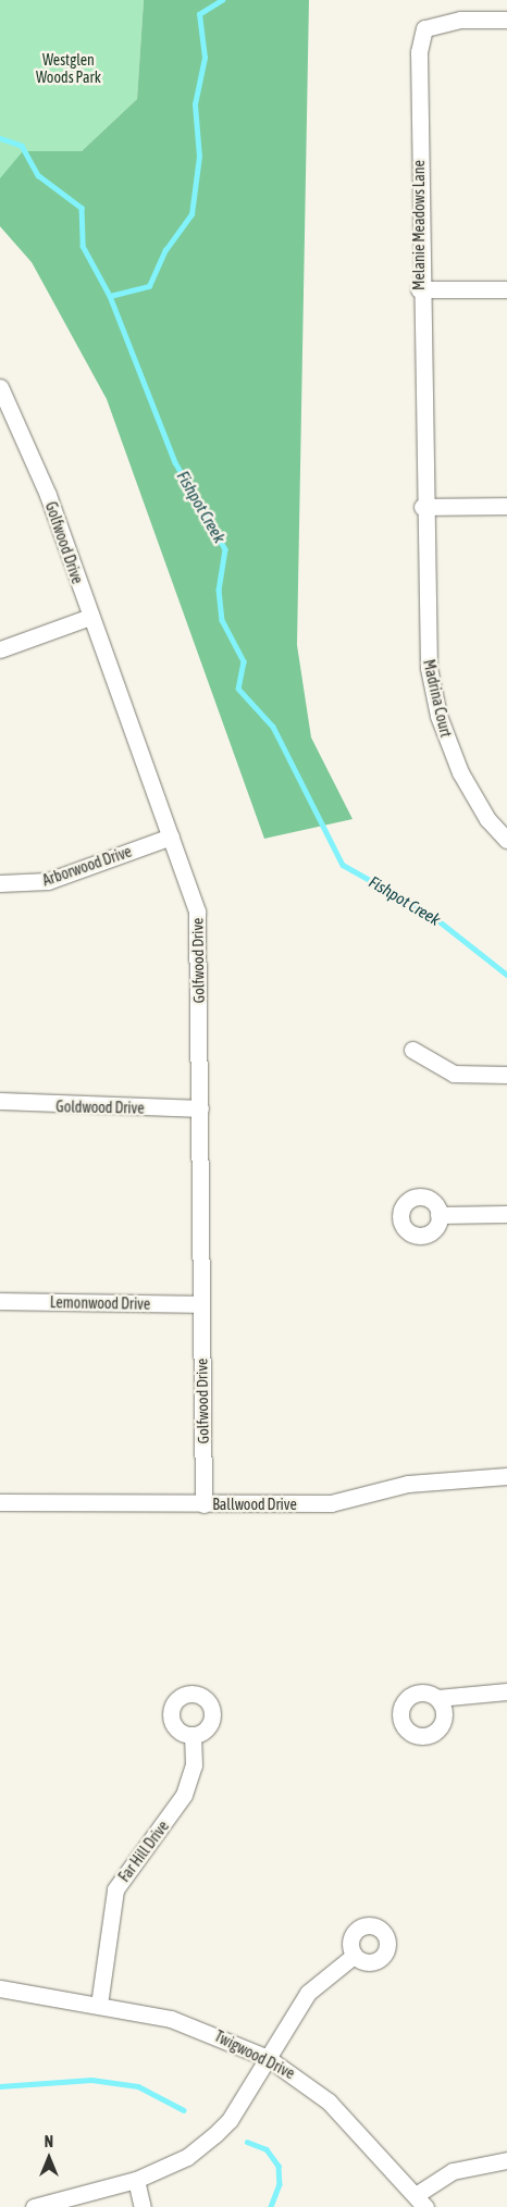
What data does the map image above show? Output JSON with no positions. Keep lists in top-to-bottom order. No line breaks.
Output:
{"streets":{"street":["Melanie Meadows Lane","Golfwood Drive","Madrina Court","Arborwood Drive","Goldwood Drive","Lemonwood Drive","Ballwood Drive","Far Hill Drive","Twigwood Drive"]},"crossings":[["Melanie Meadows Lane","Madrina Court"],["Golfwood Drive","Arborwood Drive"],["Golfwood Drive","Goldwood Drive"],["Golfwood Drive","Lemonwood Drive"],["Golfwood Drive","Ballwood Drive"],["Far Hill Drive","Twigwood Drive"]],"water":["Fishpot Creek"],"parks":["Westglen Woods Park"],"north":"top"}
